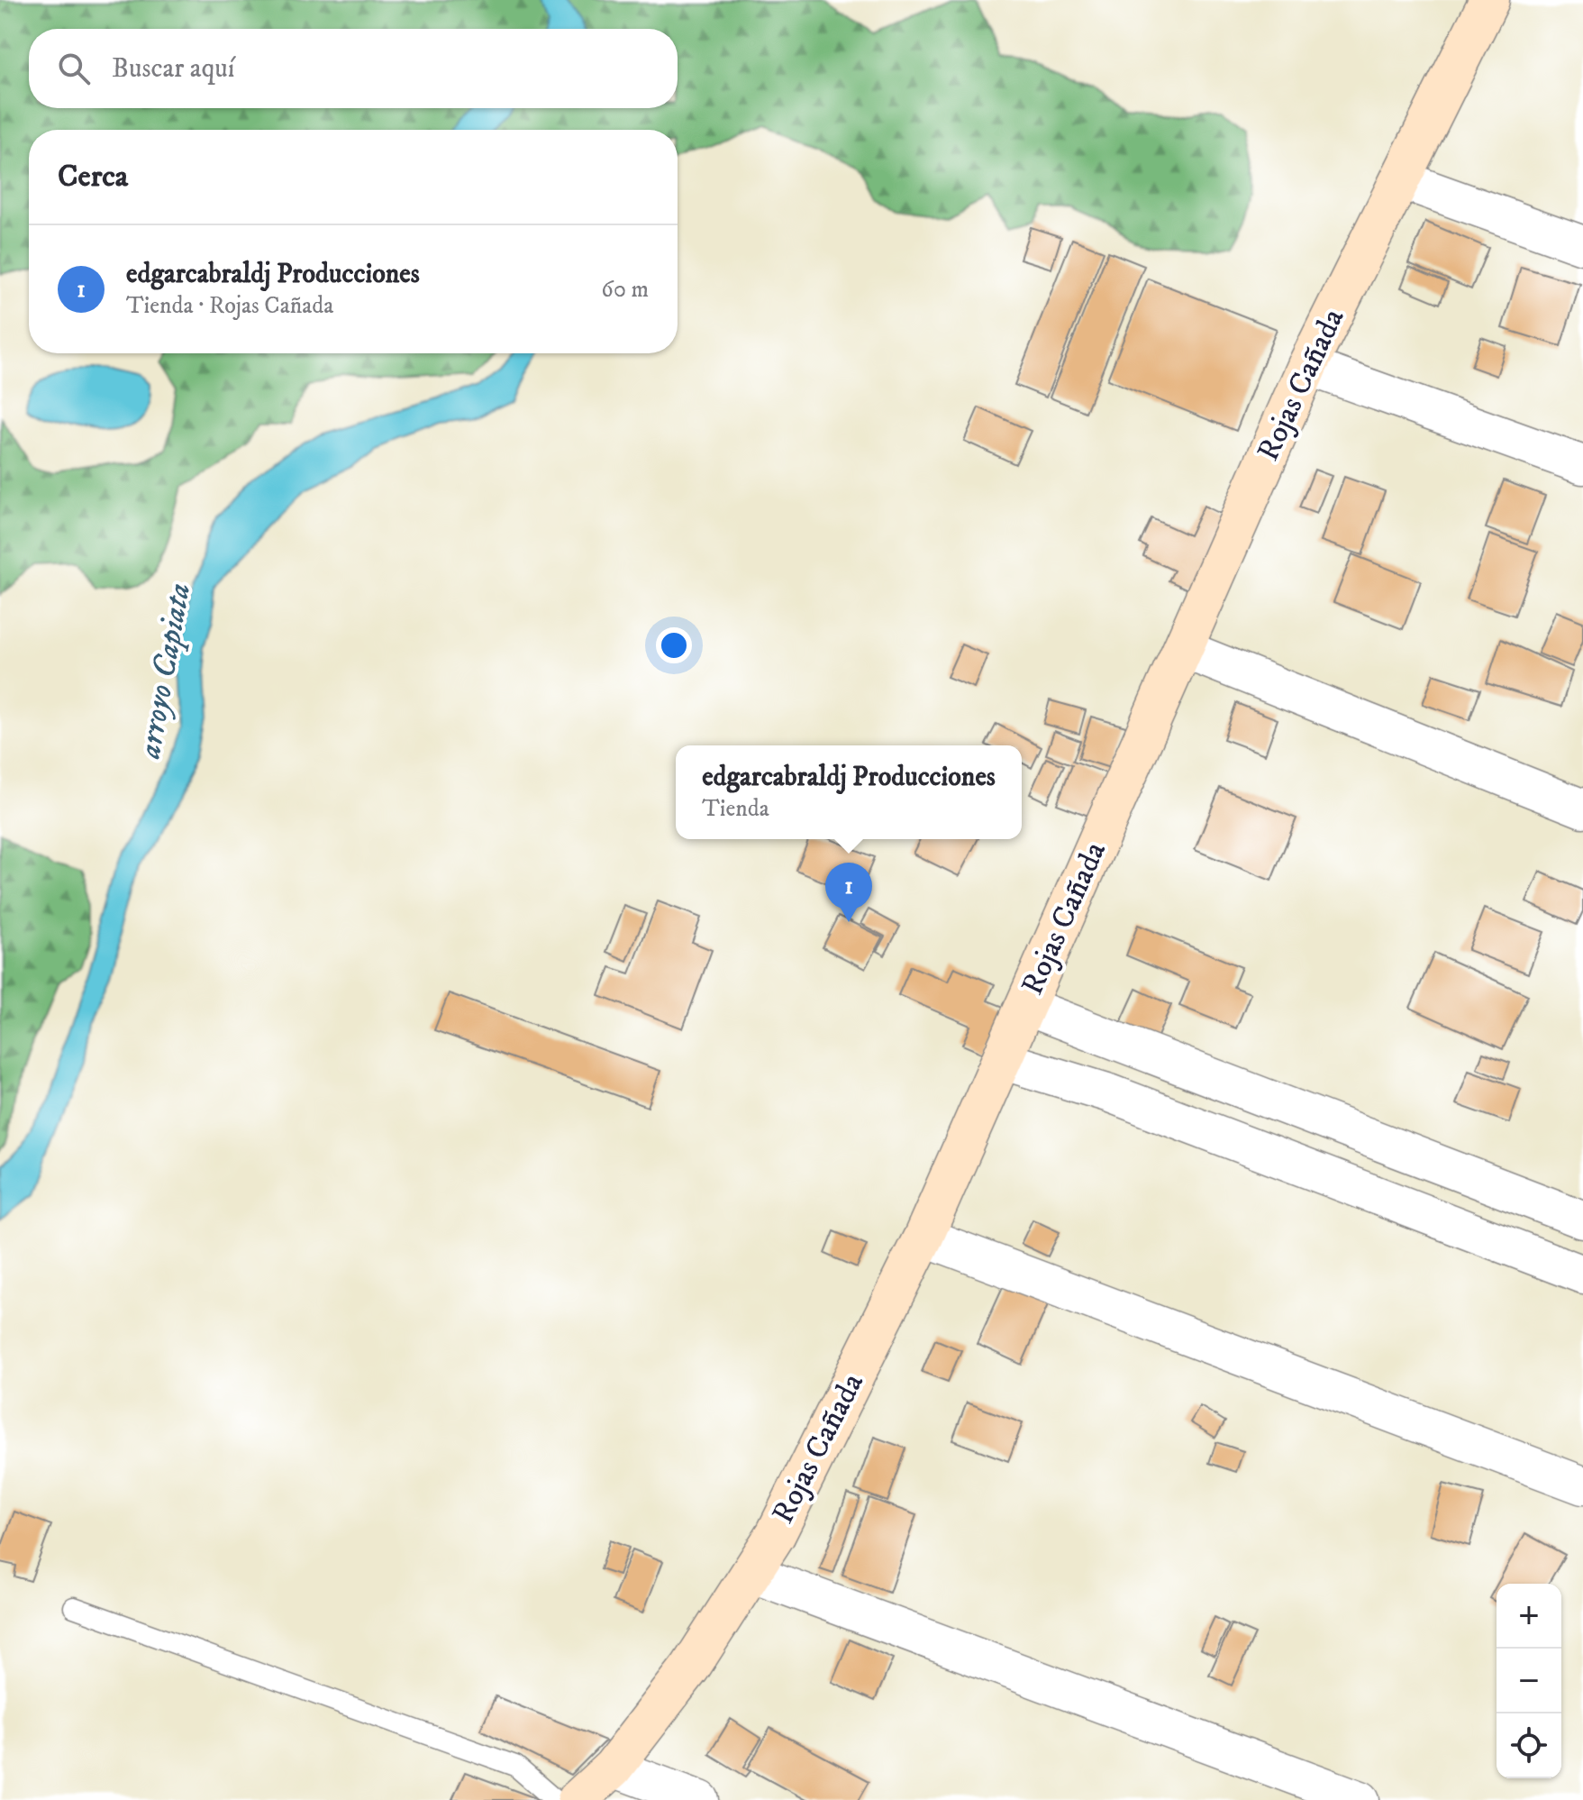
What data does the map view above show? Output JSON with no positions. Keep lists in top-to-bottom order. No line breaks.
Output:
{"streets":{"main road":["Rojas Cañada"]},"water":["arroyo Capiata"],"page":{"search":"Buscar aquí","heading":"Cerca","list":[{"mark":"1","name":"edgarcabraldj Producciones","note":"Tienda · Rojas Cañada","value":"60 m"}],"popup":["edgarcabraldj Producciones","Tienda"],"pins":"1","map_buttons":["+","−"]}}
